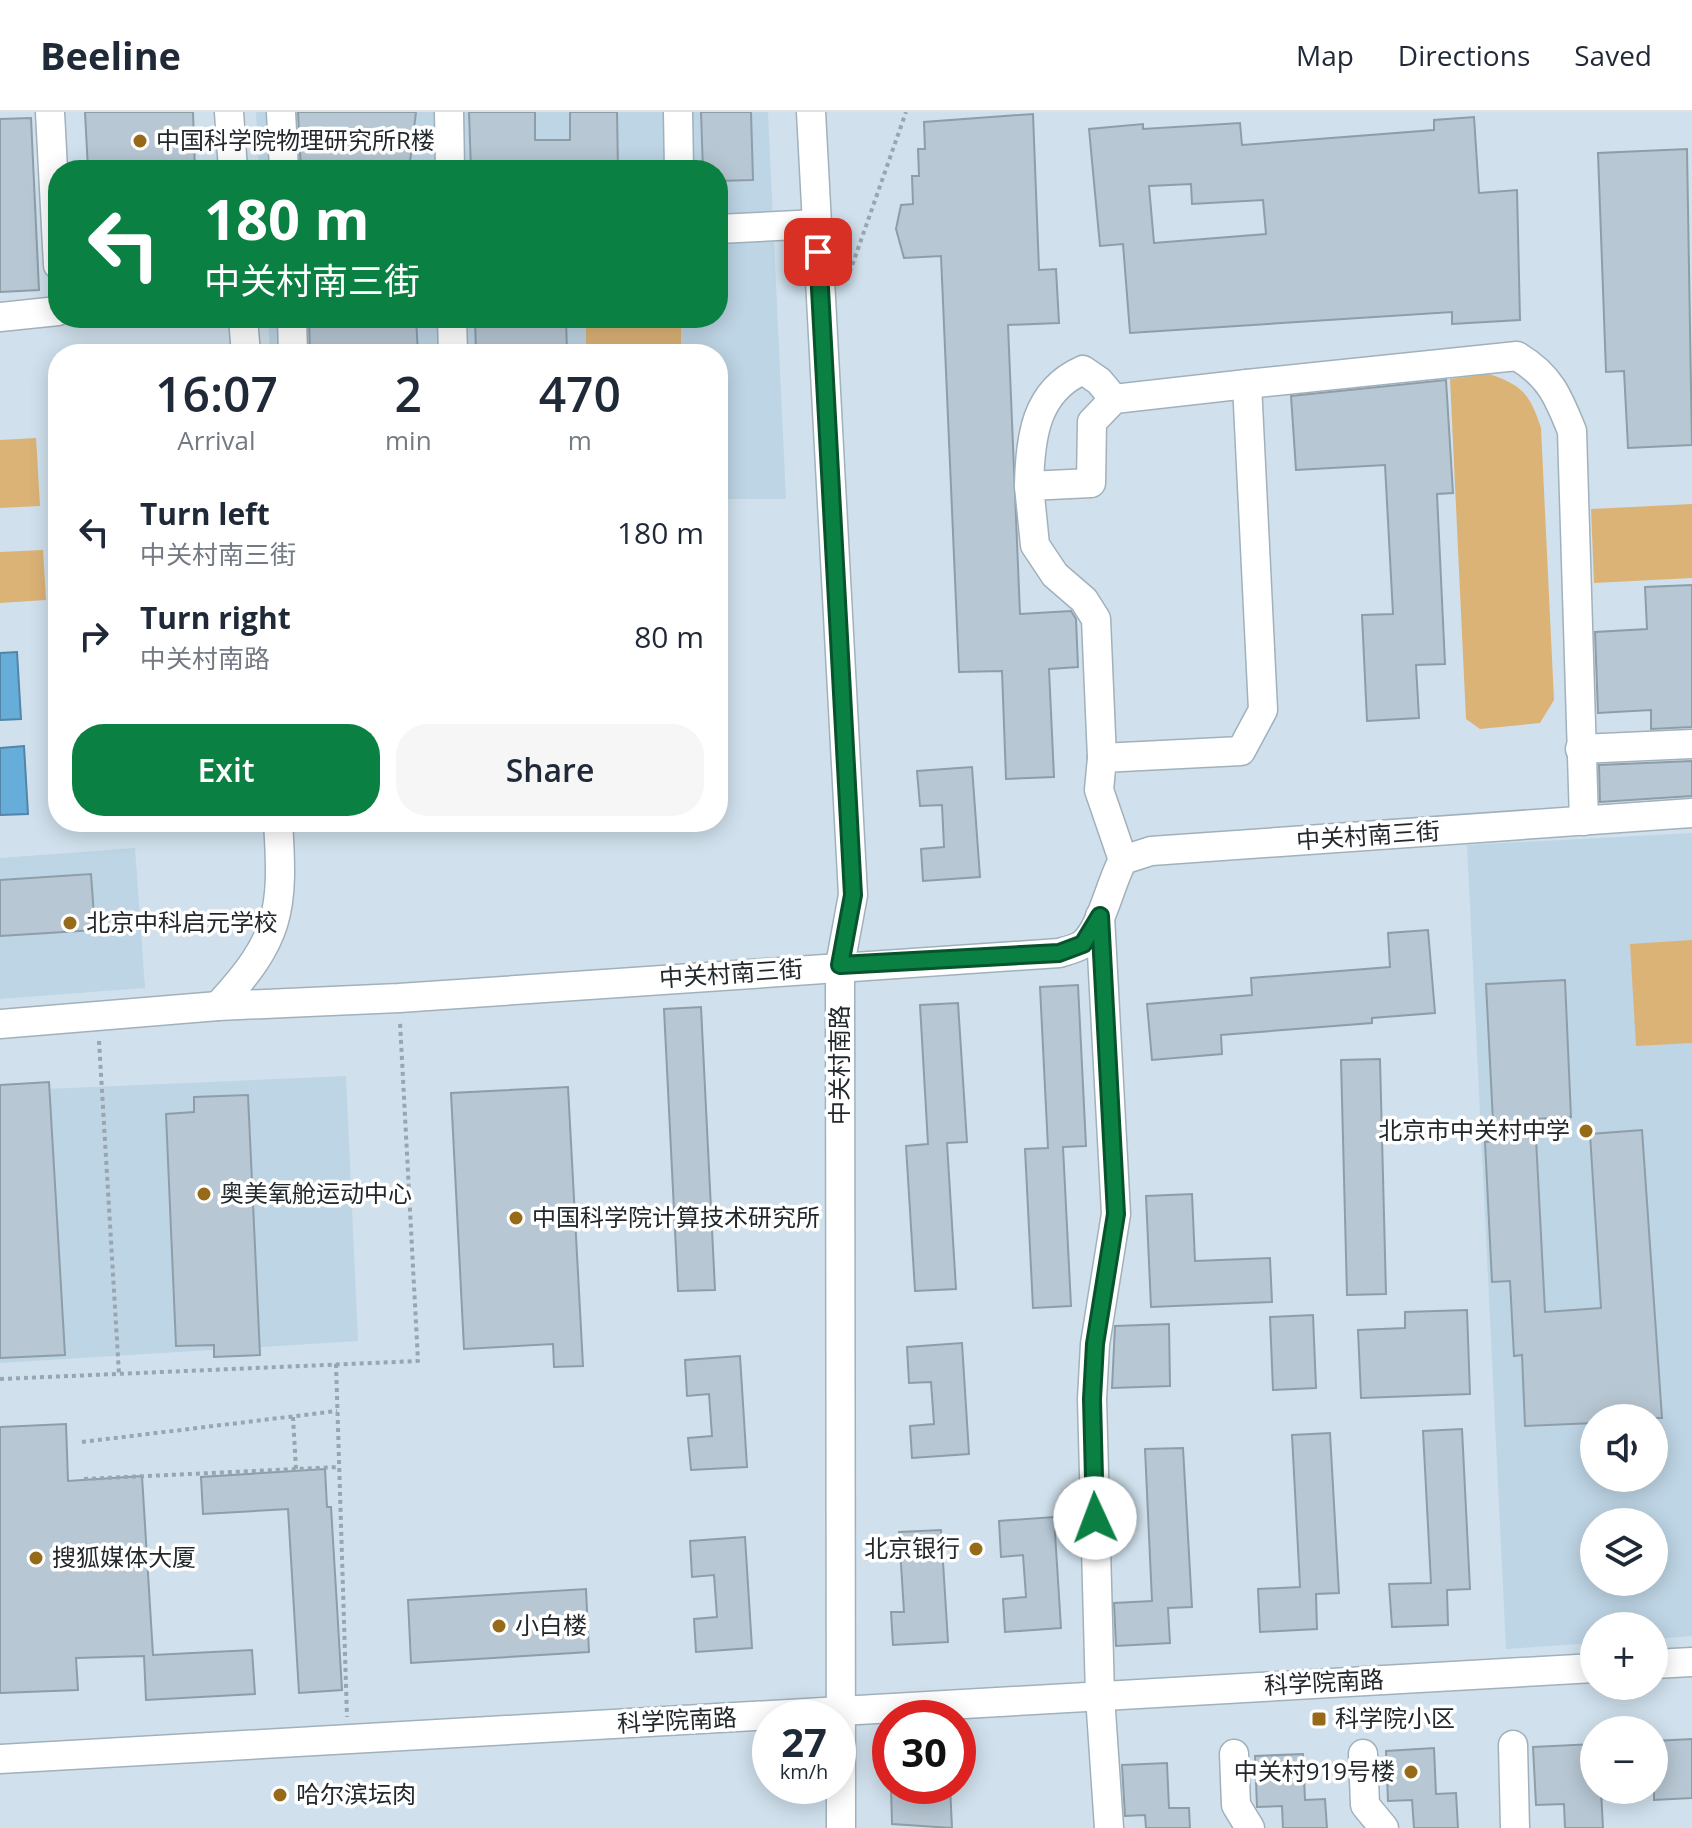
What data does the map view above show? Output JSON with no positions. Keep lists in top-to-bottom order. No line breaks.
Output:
{"streets":{"street":["中关村南三街","中关村南路","科学院南路"]},"crossings":[["中关村南三街","中关村南路"]],"places":{"other":["中国科学院物理研究所R楼","北京中科启元学校","北京市中关村中学","奥美氧舱运动中心","中国科学院计算技术研究所","北京银行","搜狐媒体大厦","小白楼","中关村919号楼","哈尔滨坛肉"],"transit":["科学院小区"]},"page":{"header":"Beeline","nav":["Map","Directions","Saved"],"turn":["180 m","中关村南三街"],"eta":["16:07","Arrival","2","min","470","m"],"list":[{"name":"Turn left","note":"中关村南三街","value":"180 m"},{"name":"Turn right","note":"中关村南路","value":"80 m"}],"buttons":["Exit","Share"],"map_buttons":["+","−"],"speed":"27 km/h","limit":"30"}}
